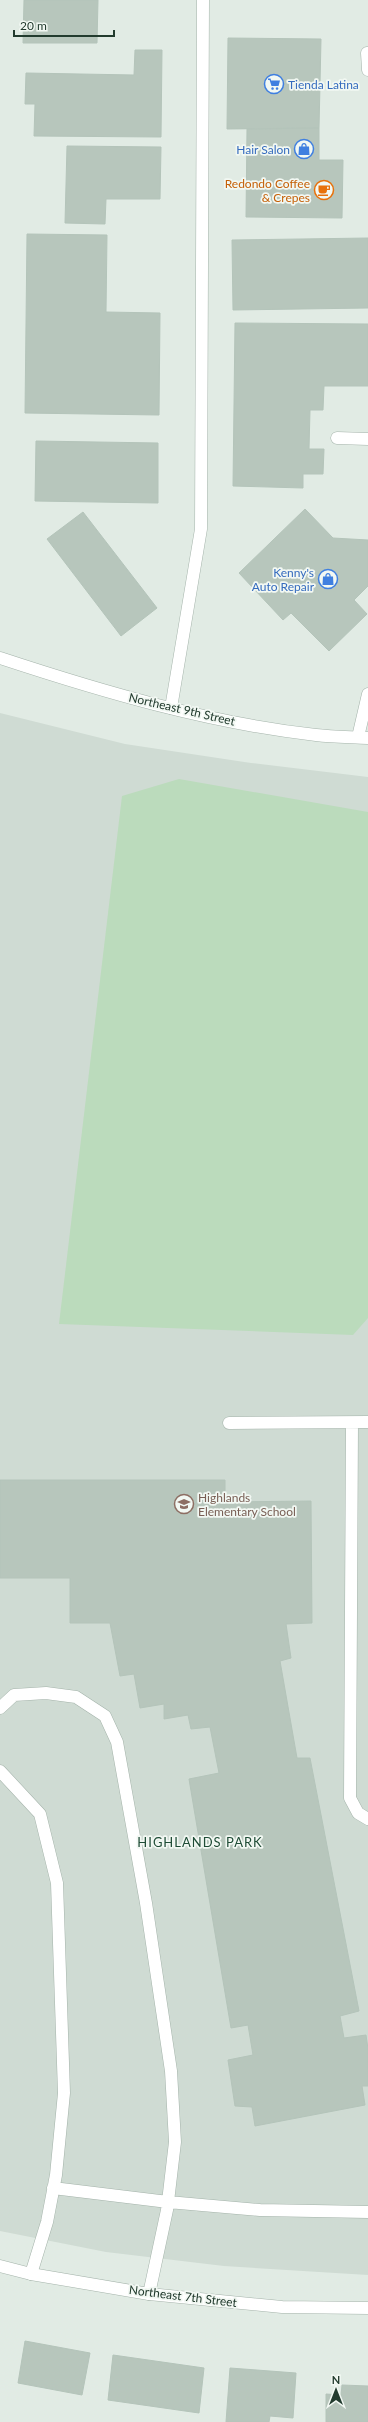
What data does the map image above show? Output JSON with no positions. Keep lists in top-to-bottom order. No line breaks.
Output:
{"streets":{"street":["Northeast 9th Street","Northeast 7th Street"]},"districts":["HIGHLANDS PARK"],"places":{"supermarket":["Tienda Latina"],"shop":["Hair Salon","Kenny's Auto Repair"],"cafe":["Redondo Coffee & Crepes"],"school or university":["Highlands Elementary School"]},"scale_bar":"20 m","north":"top"}
